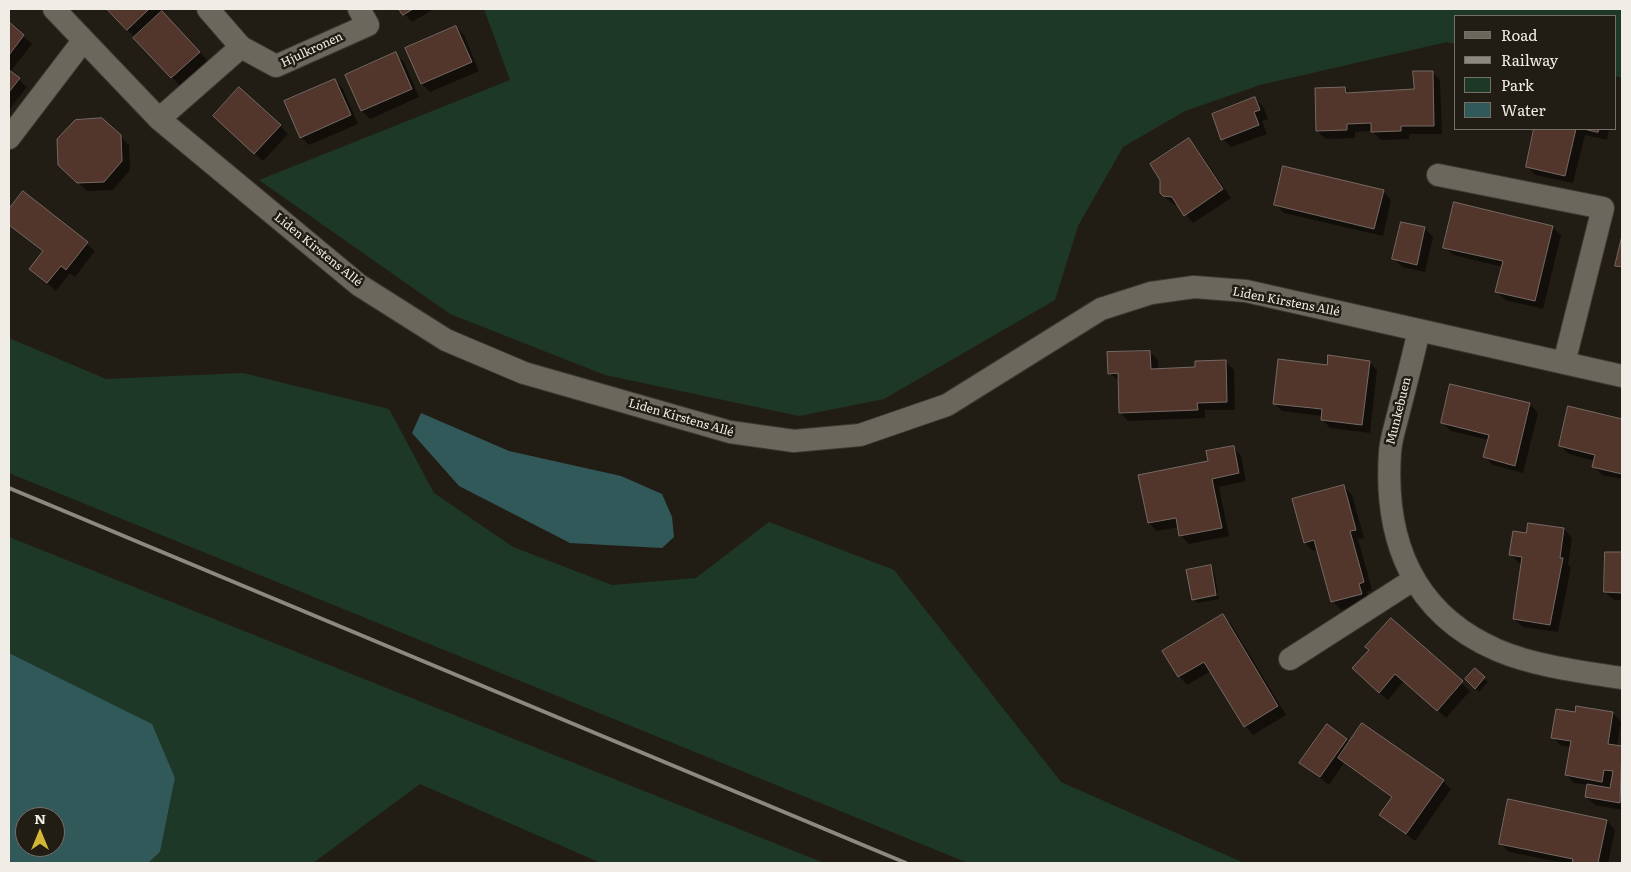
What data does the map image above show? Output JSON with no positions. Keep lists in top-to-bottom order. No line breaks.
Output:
{"streets":{"street":["Hjulkronen","Liden Kirstens Allé","Munkebuen"]},"crossings":[["Liden Kirstens Allé","Munkebuen"]],"legend":["Road","Railway","Park","Water"],"north":"top"}
